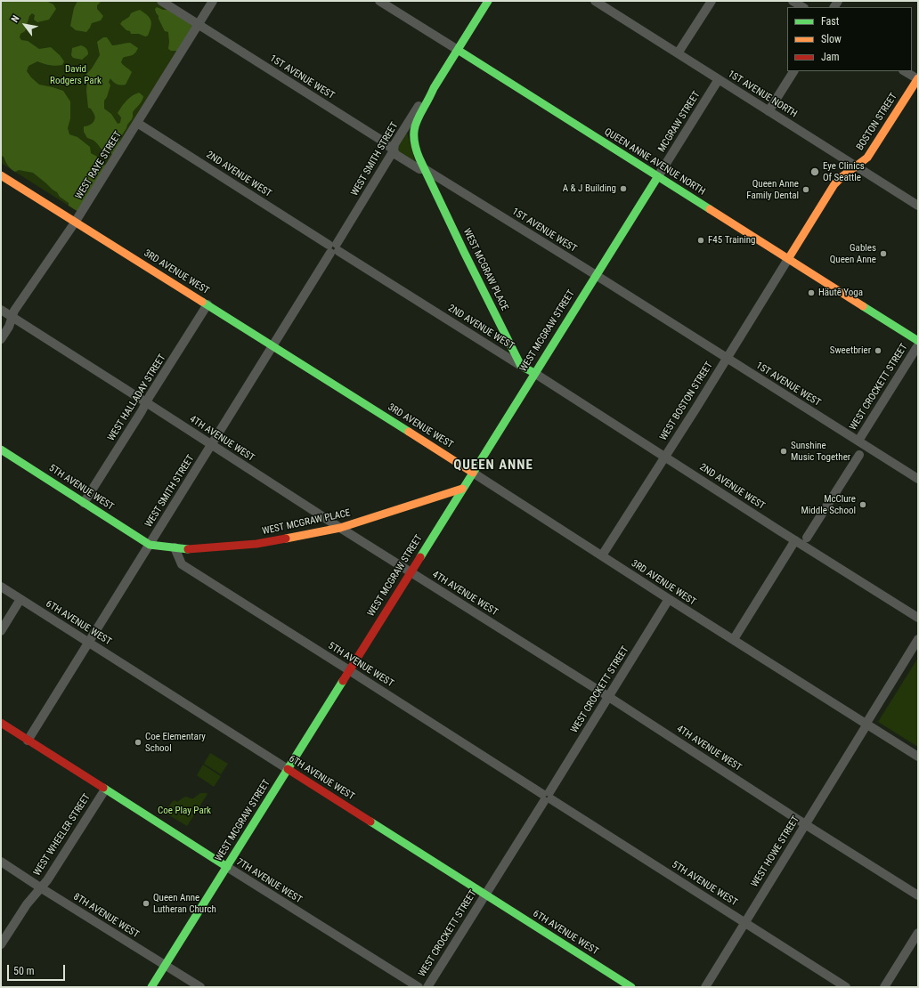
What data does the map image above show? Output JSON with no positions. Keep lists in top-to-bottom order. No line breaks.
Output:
{"streets":{"street":["1ST AVENUE WEST","1ST AVENUE NORTH","MCGRAW STREET","BOSTON STREET","WEST SMITH STREET","QUEEN ANNE AVENUE NORTH","WEST RAYE STREET","2ND AVENUE WEST","WEST MCGRAW PLACE","3RD AVENUE WEST","WEST MCGRAW STREET","WEST CROCKETT STREET","WEST HALLADAY STREET","WEST BOSTON STREET","4TH AVENUE WEST","5TH AVENUE WEST","6TH AVENUE WEST","WEST WHEELER STREET","WEST HOWE STREET","7TH AVENUE WEST","8TH AVENUE WEST"]},"crossings":[["1ST AVENUE WEST","WEST SMITH STREET"],["1ST AVENUE WEST","WEST RAYE STREET"],["1ST AVENUE WEST","WEST MCGRAW PLACE"],["1ST AVENUE WEST","WEST MCGRAW STREET"],["1ST AVENUE WEST","WEST CROCKETT STREET"],["1ST AVENUE WEST","WEST BOSTON STREET"],["1ST AVENUE NORTH","MCGRAW STREET"],["1ST AVENUE NORTH","BOSTON STREET"],["MCGRAW STREET","QUEEN ANNE AVENUE NORTH"],["MCGRAW STREET","WEST MCGRAW STREET"],["BOSTON STREET","QUEEN ANNE AVENUE NORTH"],["BOSTON STREET","WEST BOSTON STREET"],["WEST SMITH STREET","QUEEN ANNE AVENUE NORTH"],["WEST SMITH STREET","2ND AVENUE WEST"],["WEST SMITH STREET","WEST MCGRAW PLACE"],["WEST SMITH STREET","3RD AVENUE WEST"],["WEST SMITH STREET","4TH AVENUE WEST"],["WEST SMITH STREET","5TH AVENUE WEST"],["WEST SMITH STREET","6TH AVENUE WEST"],["WEST SMITH STREET","7TH AVENUE WEST"],["QUEEN ANNE AVENUE NORTH","WEST MCGRAW STREET"],["QUEEN ANNE AVENUE NORTH","WEST BOSTON STREET"],["WEST RAYE STREET","2ND AVENUE WEST"],["WEST RAYE STREET","3RD AVENUE WEST"],["WEST RAYE STREET","4TH AVENUE WEST"],["2ND AVENUE WEST","WEST MCGRAW PLACE"],["2ND AVENUE WEST","WEST MCGRAW STREET"],["2ND AVENUE WEST","WEST BOSTON STREET"],["WEST MCGRAW PLACE","WEST MCGRAW STREET"],["WEST MCGRAW PLACE","4TH AVENUE WEST"],["WEST MCGRAW PLACE","5TH AVENUE WEST"],["3RD AVENUE WEST","WEST MCGRAW STREET"],["3RD AVENUE WEST","WEST CROCKETT STREET"],["3RD AVENUE WEST","WEST HALLADAY STREET"],["3RD AVENUE WEST","WEST BOSTON STREET"],["3RD AVENUE WEST","WEST HOWE STREET"],["WEST MCGRAW STREET","4TH AVENUE WEST"],["WEST MCGRAW STREET","5TH AVENUE WEST"],["WEST MCGRAW STREET","6TH AVENUE WEST"],["WEST MCGRAW STREET","7TH AVENUE WEST"],["WEST MCGRAW STREET","8TH AVENUE WEST"],["WEST CROCKETT STREET","4TH AVENUE WEST"],["WEST CROCKETT STREET","5TH AVENUE WEST"],["WEST CROCKETT STREET","6TH AVENUE WEST"],["WEST HALLADAY STREET","4TH AVENUE WEST"],["WEST HALLADAY STREET","5TH AVENUE WEST"],["4TH AVENUE WEST","WEST HOWE STREET"],["5TH AVENUE WEST","WEST HOWE STREET"],["WEST WHEELER STREET","7TH AVENUE WEST"],["WEST WHEELER STREET","8TH AVENUE WEST"]],"districts":["QUEEN ANNE"],"parks":["David Rodgers Park","Coe Play Park"],"places":["Eye Clinics Of Seattle","A & J Building","Queen Anne Family Dental","F45 Training","Gables Queen Anne","Häutē Yoga","Sweetbrier","Sunshine Music Together","McClure Middle School","Coe Elementary School","Queen Anne Lutheran Church"],"legend":["Fast","Slow","Jam"],"scale_bar":"50 m","north":"top left"}
